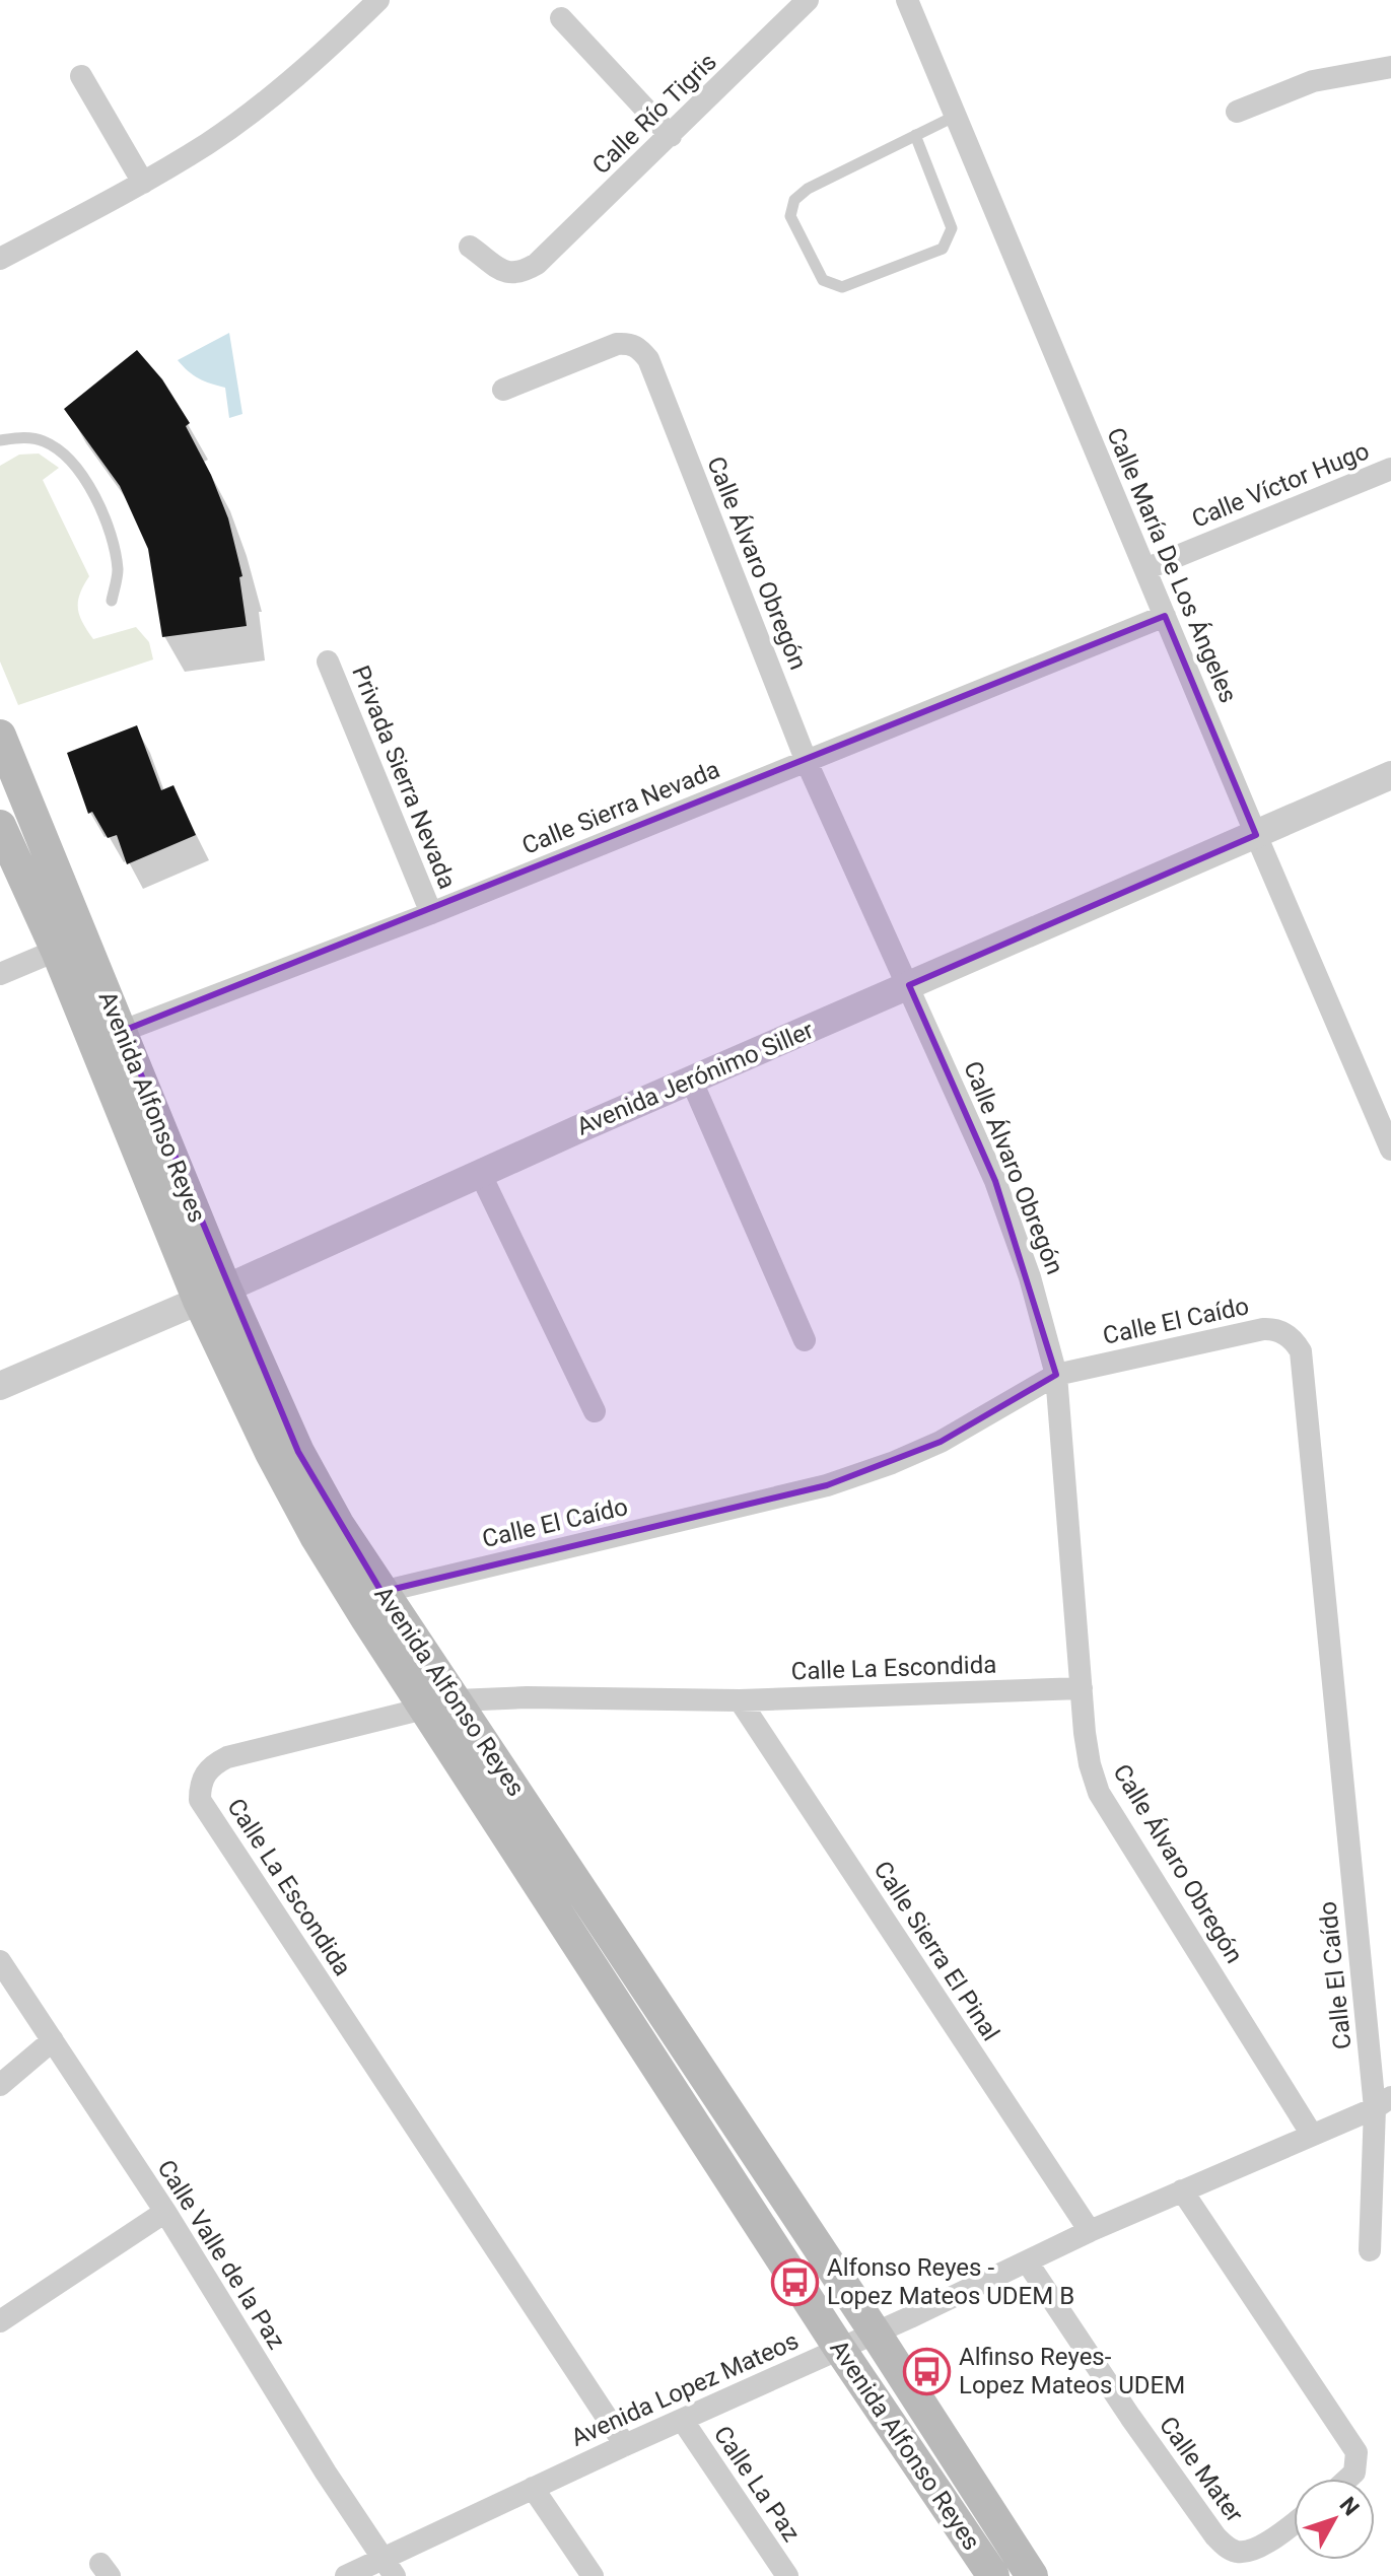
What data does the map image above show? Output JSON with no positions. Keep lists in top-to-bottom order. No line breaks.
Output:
{"streets":{"main road":["Avenida Alfonso Reyes"],"street":["Calle Río Tigris","Calle Víctor Hugo","Calle Álvaro Obregón","Calle María De Los Ángeles","Privada Sierra Nevada","Calle Sierra Nevada","Avenida Jerónimo Siller","Calle El Caído","Calle La Escondida","Calle Sierra El Pinal","Calle Valle de la Paz","Avenida Lopez Mateos","Calle Mater","Calle La Paz"]},"crossings":[["Calle Víctor Hugo","Calle María De Los Ángeles"],["Calle Álvaro Obregón","Calle Sierra Nevada"],["Calle Álvaro Obregón","Avenida Jerónimo Siller"],["Calle Álvaro Obregón","Calle El Caído"],["Calle Álvaro Obregón","Calle La Escondida"],["Calle Álvaro Obregón","Avenida Lopez Mateos"],["Calle María De Los Ángeles","Calle Sierra Nevada"],["Calle María De Los Ángeles","Avenida Jerónimo Siller"],["Privada Sierra Nevada","Calle Sierra Nevada"],["Calle Sierra Nevada","Avenida Alfonso Reyes"],["Avenida Jerónimo Siller","Avenida Alfonso Reyes"],["Avenida Alfonso Reyes","Calle El Caído"],["Avenida Alfonso Reyes","Calle La Escondida"],["Avenida Alfonso Reyes","Avenida Lopez Mateos"],["Calle El Caído","Avenida Lopez Mateos"],["Calle La Escondida","Calle Sierra El Pinal"],["Calle La Escondida","Avenida Lopez Mateos"],["Calle Sierra El Pinal","Avenida Lopez Mateos"],["Calle Valle de la Paz","Avenida Lopez Mateos"],["Avenida Lopez Mateos","Calle Mater"],["Avenida Lopez Mateos","Calle La Paz"]],"places":{"bus stop":["Alfonso Reyes - Lopez Mateos UDEM B","Alfinso Reyes- Lopez Mateos UDEM"]},"north":"top right"}
